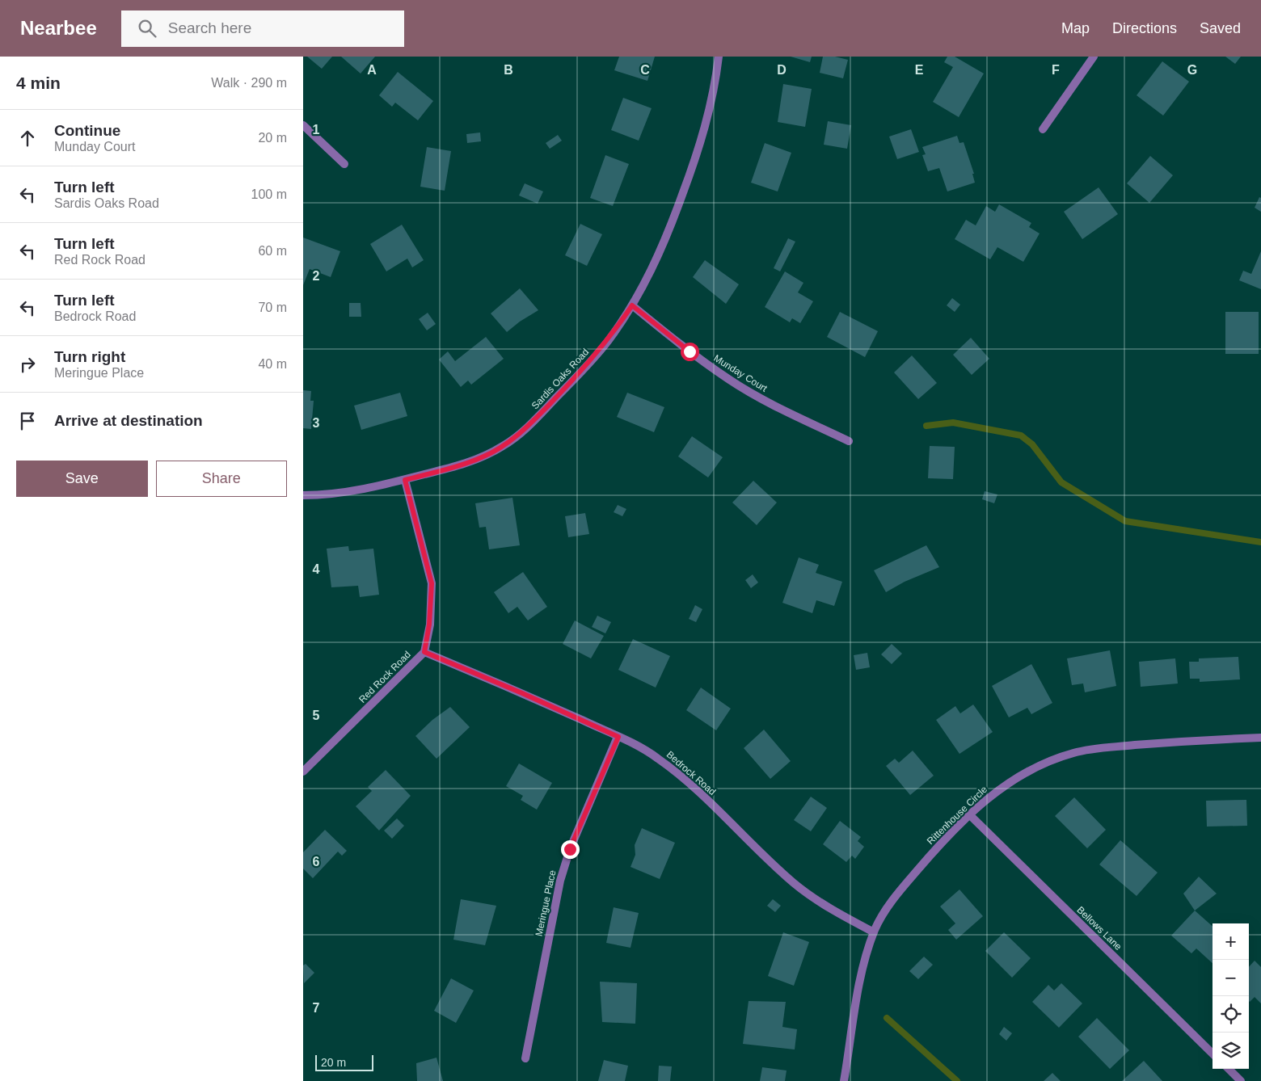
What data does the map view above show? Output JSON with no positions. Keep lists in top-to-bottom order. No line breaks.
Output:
{"streets":{"street":["Munday Court","Sardis Oaks Road","Red Rock Road","Bedrock Road","Rittenhouse Circle","Meringue Place","Bellows Lane"]},"crossings":[["Munday Court","Sardis Oaks Road"],["Sardis Oaks Road","Red Rock Road"],["Red Rock Road","Bedrock Road"],["Bedrock Road","Rittenhouse Circle"],["Bedrock Road","Meringue Place"],["Rittenhouse Circle","Bellows Lane"]],"scale_bar":"20 m","page":{"header":"Nearbee","search":"Search here","nav":["Map","Directions","Saved"],"heading":["4 min","Walk · 290 m"],"list":[["Continue","Munday Court","20 m"],["Turn left","Sardis Oaks Road","100 m"],["Turn left","Red Rock Road","60 m"],["Turn left","Bedrock Road","70 m"],["Turn right","Meringue Place","40 m"],"Arrive at destination"],"buttons":["Save","Share"],"map_buttons":["+","−"],"scale":"20 m"},"grid":{"columns":["A","B","C","D","E","F","G"],"rows":["1","2","3","4","5","6","7"]}}
